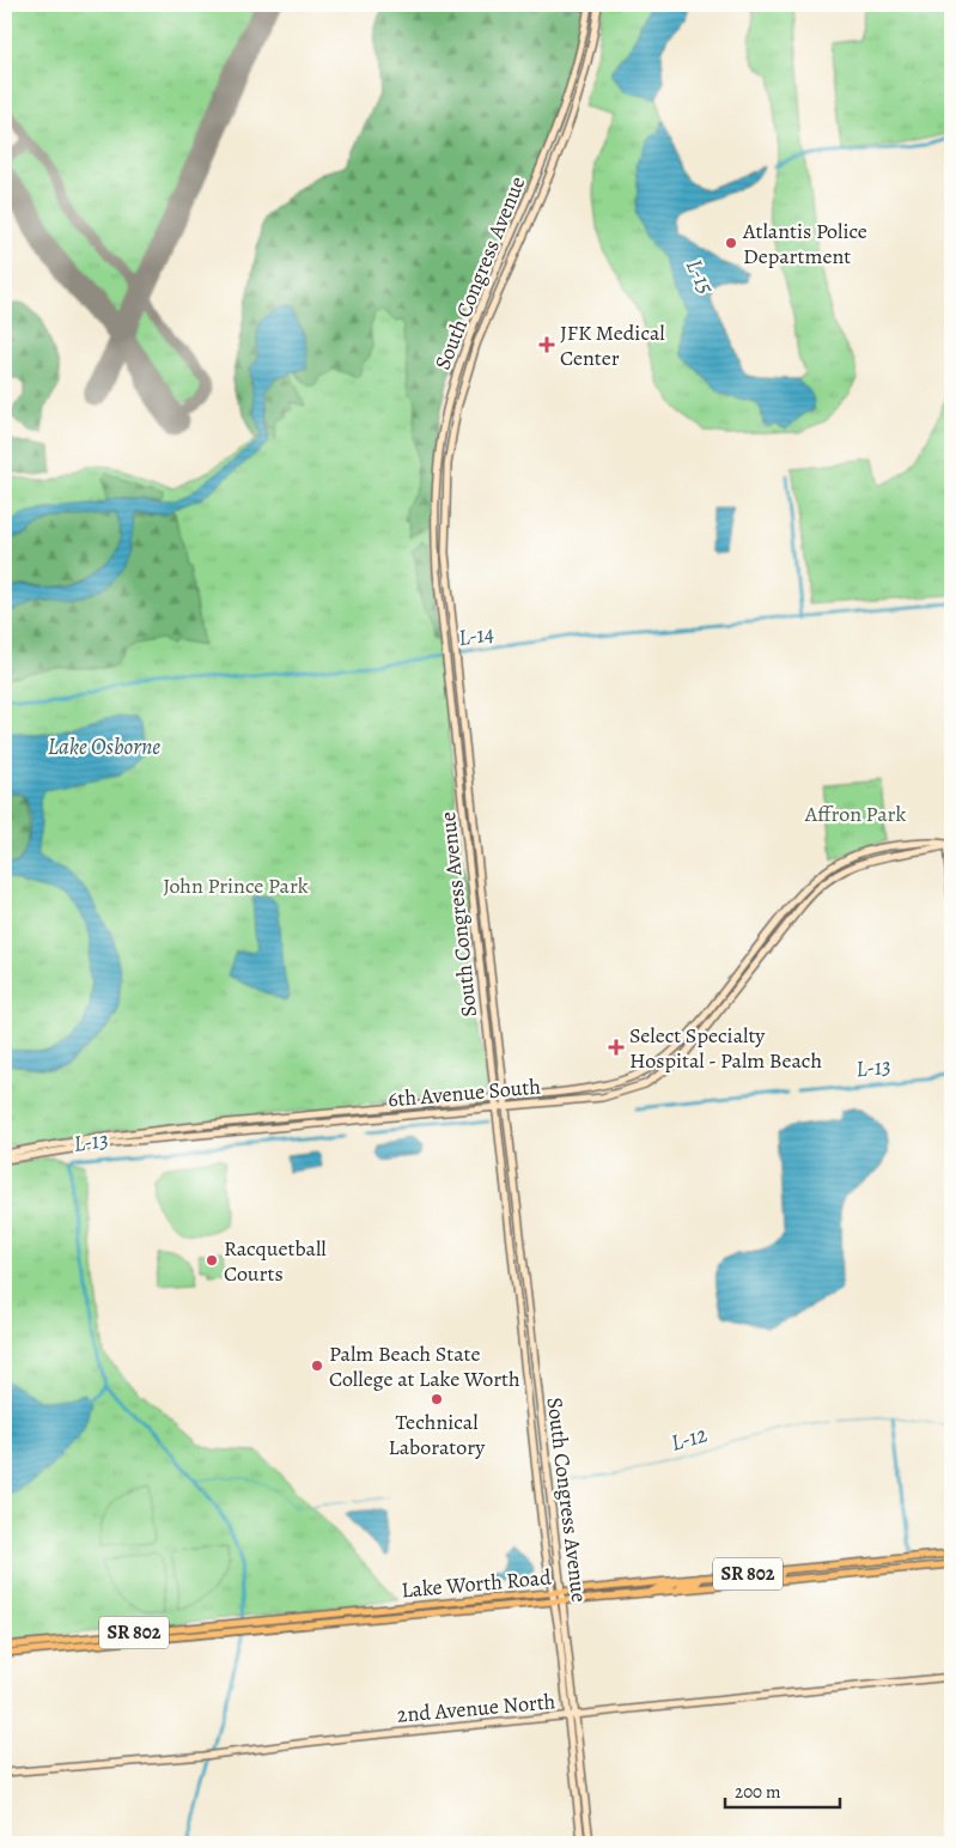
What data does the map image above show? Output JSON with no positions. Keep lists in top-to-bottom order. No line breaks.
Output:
{"streets":{"main road":["South Congress Avenue","6th Avenue South","SR 802","Lake Worth Road","2nd Avenue North"]},"crossings":[["South Congress Avenue","6th Avenue South"],["South Congress Avenue","Lake Worth Road"],["South Congress Avenue","2nd Avenue North"]],"water":["L-15","L-14","Lake Osborne","L-13","L-12"],"parks":["Affron Park","John Prince Park"],"places":{"other":["Atlantis Police Department","Racquetball Courts","Palm Beach State College at Lake Worth","Technical Laboratory"],"health":["JFK Medical Center","Select Specialty Hospital - Palm Beach"]},"scale_bar":"200 m"}
